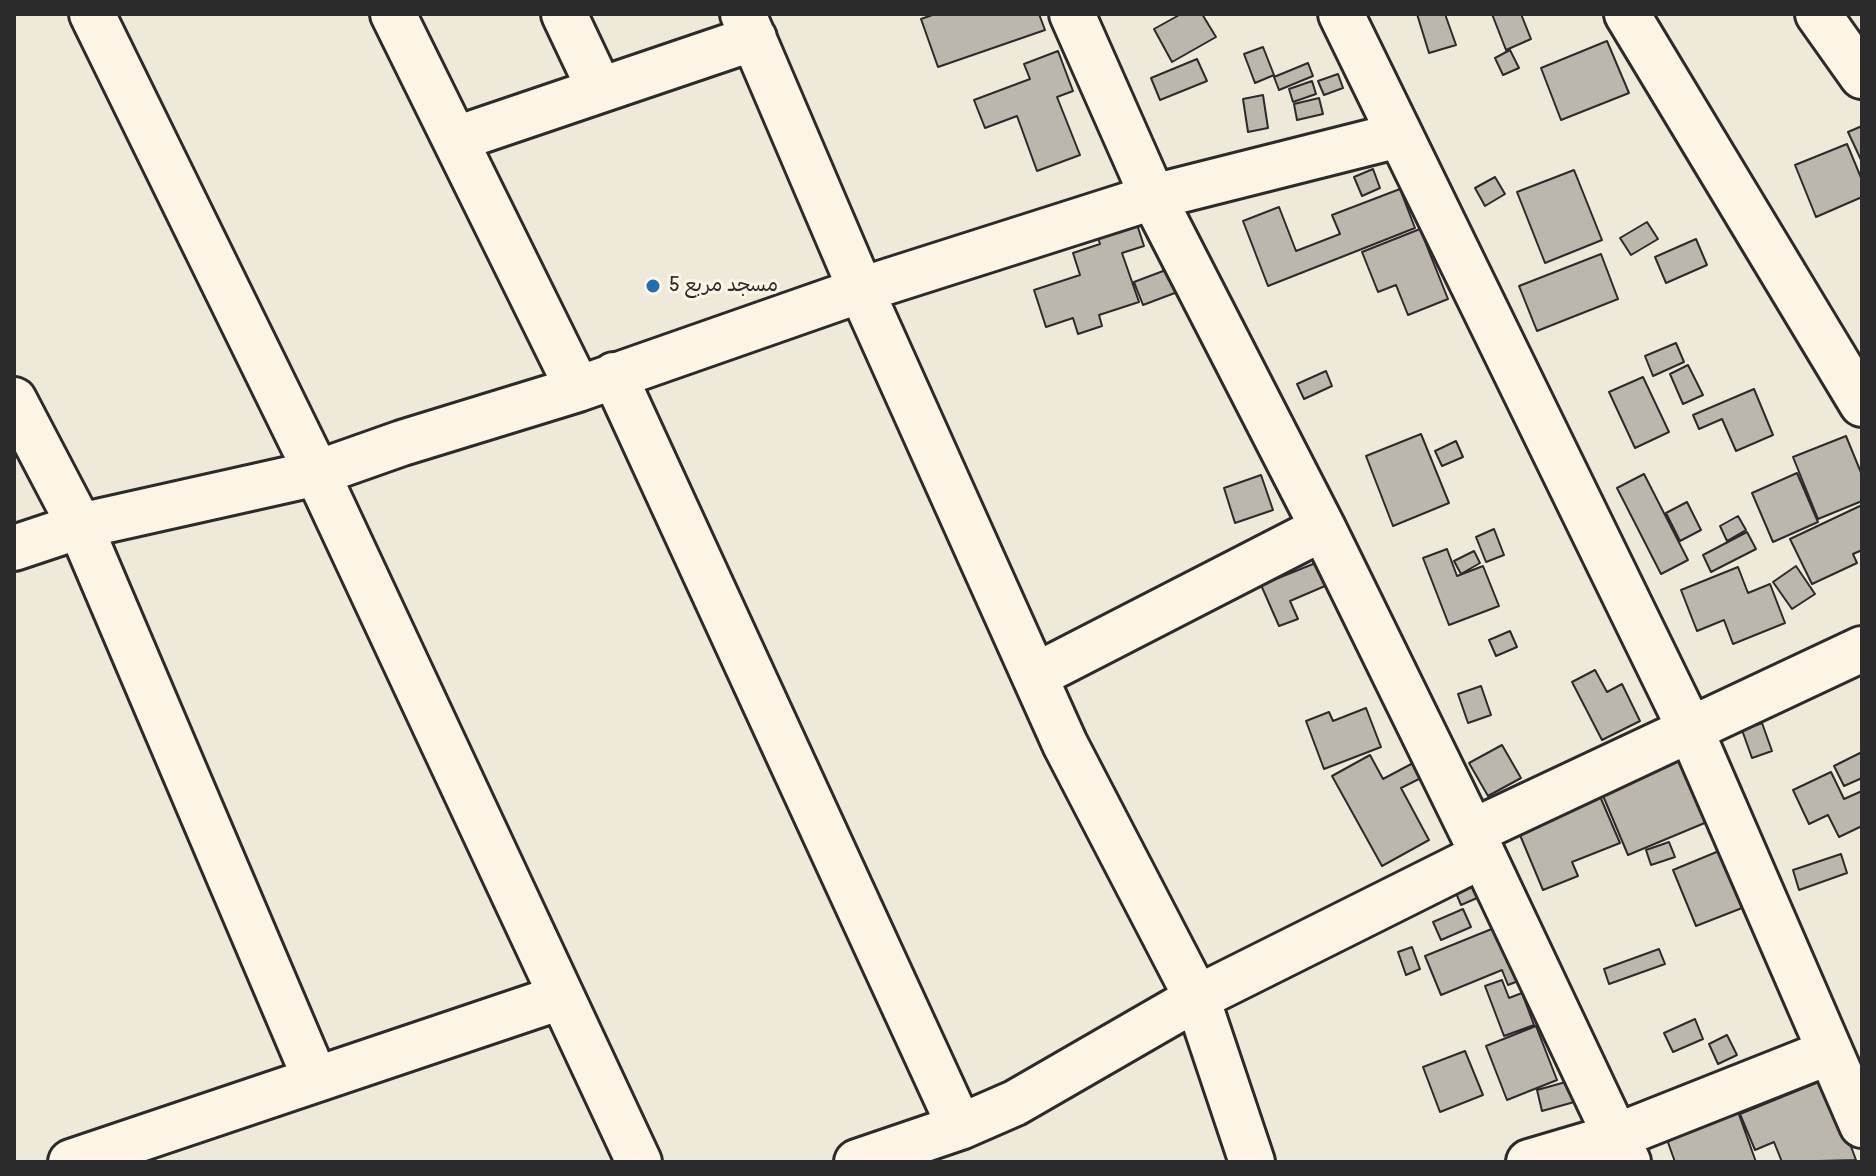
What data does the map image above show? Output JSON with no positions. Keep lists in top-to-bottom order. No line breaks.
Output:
{"places":["مسجد مربع 5"]}
